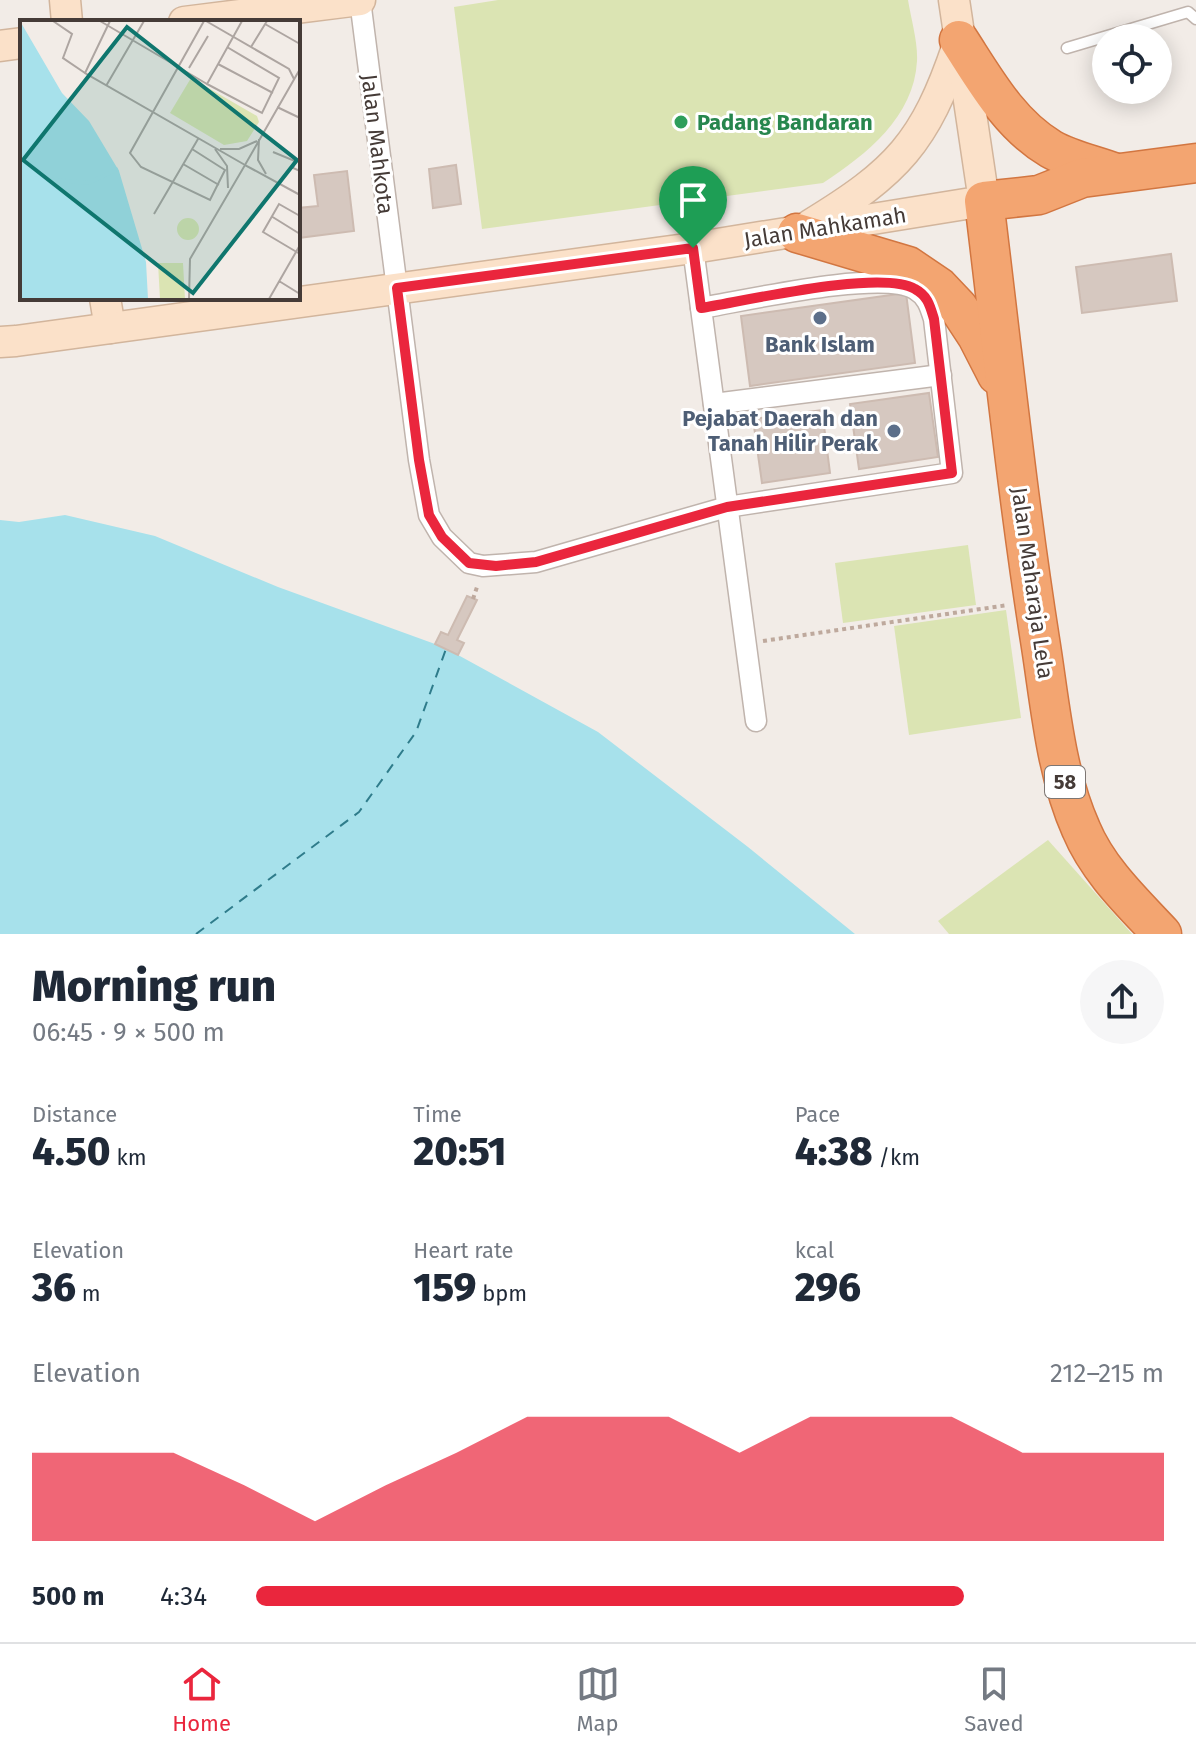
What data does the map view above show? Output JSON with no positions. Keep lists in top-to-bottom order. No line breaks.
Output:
{"streets":{"highway":["Jalan Maharaja Lela","58"],"main road":["Jalan Mahkamah"],"street":["Jalan Mahkota"]},"crossings":[["Jalan Mahkota","Jalan Mahkamah"],["Jalan Mahkamah","Jalan Maharaja Lela"]],"places":["Padang Bandaran","Bank Islam","Pejabat Daerah dan Tanah Hilir Perak"],"page":{"heading":["Morning run","06:45 · 9 × 500 m"],"stats":[["Distance","4.50 km"],["Time","20:51"],["Pace","4:38 /km"],["Elevation","36 m"],["Heart rate","159 bpm"],["kcal","296"]],"chart":["Elevation","212–215 m"],"list":[{"name":"500 m","note":"4:34"}],"tabs":["Home","Map","Saved"]}}
